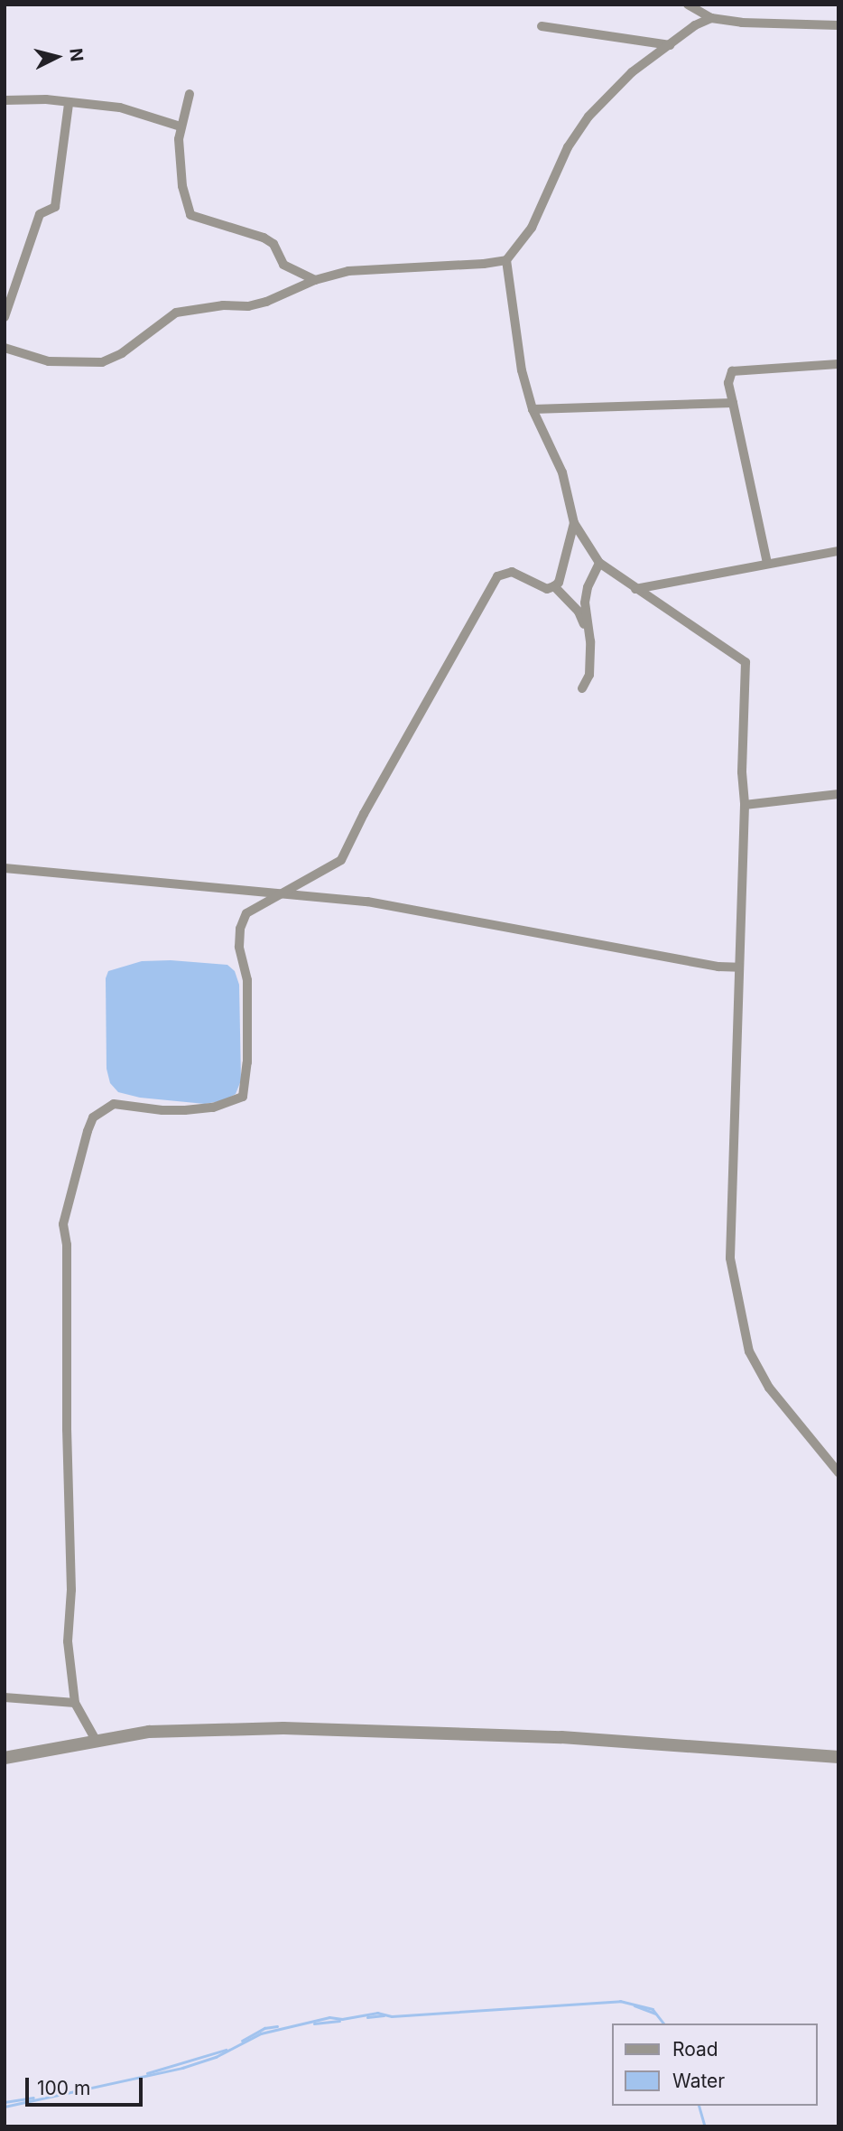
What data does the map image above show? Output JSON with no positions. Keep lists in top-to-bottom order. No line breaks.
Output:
{"legend":["Road","Water"],"scale_bar":"100 m","north":"right"}
